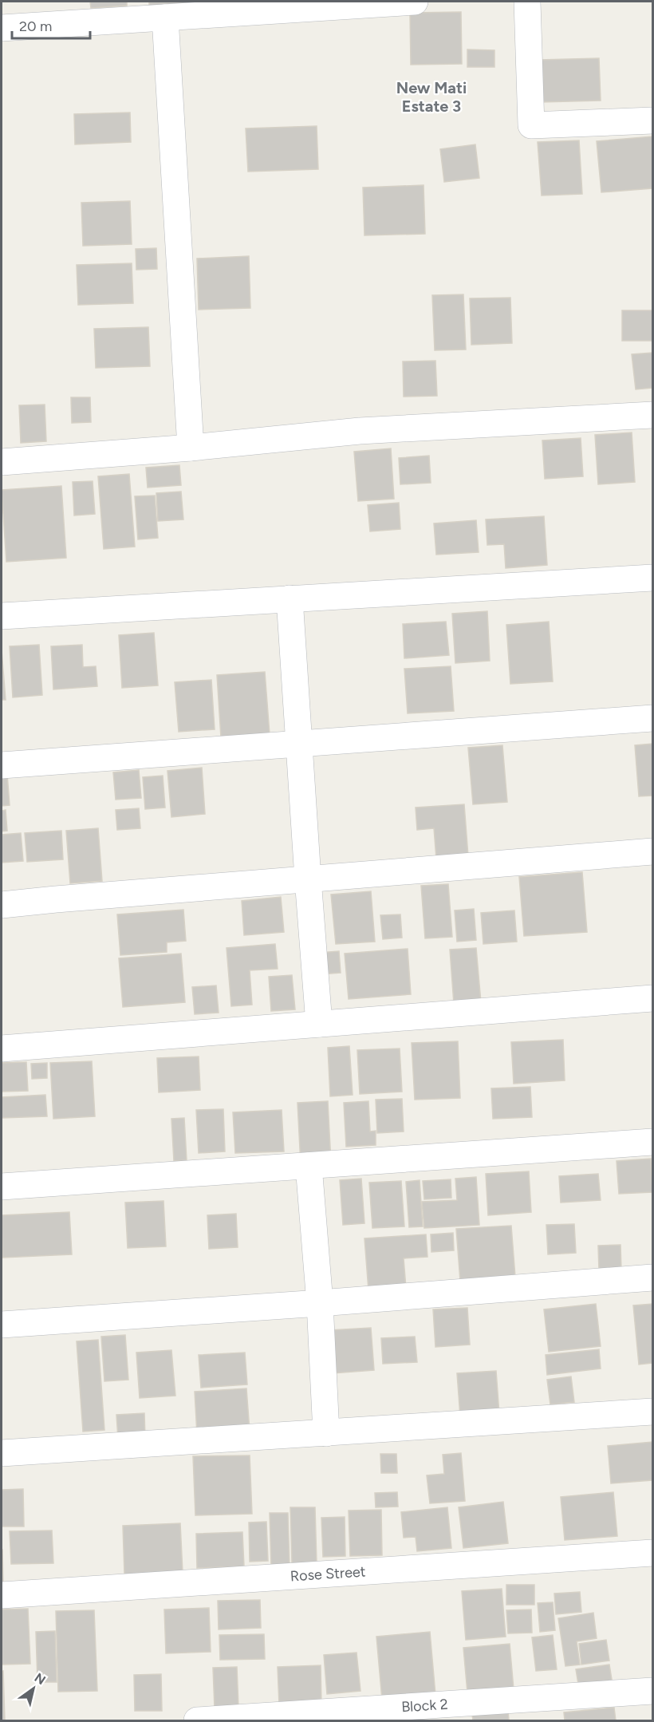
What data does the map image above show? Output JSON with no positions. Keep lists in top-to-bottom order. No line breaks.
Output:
{"streets":{"street":["Rose Street","Block 2"]},"districts":["New Mati Estate 3"],"scale_bar":"20 m","north":"top right"}
